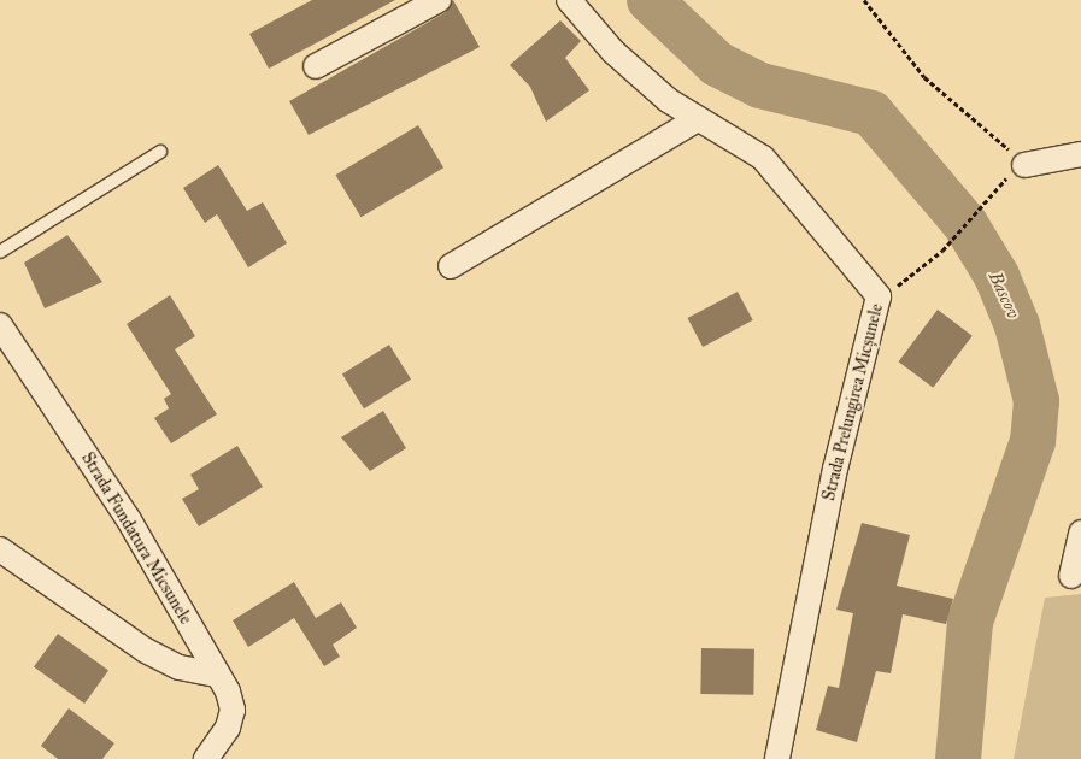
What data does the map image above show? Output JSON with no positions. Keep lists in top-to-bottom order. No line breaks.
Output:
{"streets":{"street":["Strada Prelungirea Micșunele","Strada Fundatura Micsunele"]},"water":["Bascov"]}
